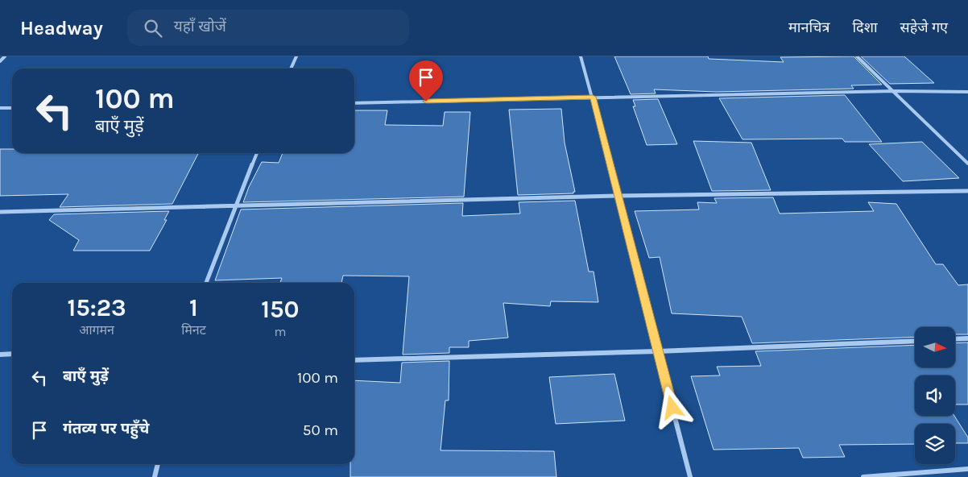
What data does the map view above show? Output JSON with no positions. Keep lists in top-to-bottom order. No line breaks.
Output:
{"north":"right","page":{"header":"Headway","search":"यहाँ खोजें","nav":["मानचित्र","दिशा","सहेजे गए"],"turn":["100 m","बाएँ मुड़ें"],"eta":["15:23","आगमन","1","मिनट","150","m"],"list":[{"name":"बाएँ मुड़ें","value":"100 m"},{"name":"गंतव्य पर पहुँचे","value":"50 m"}]}}
